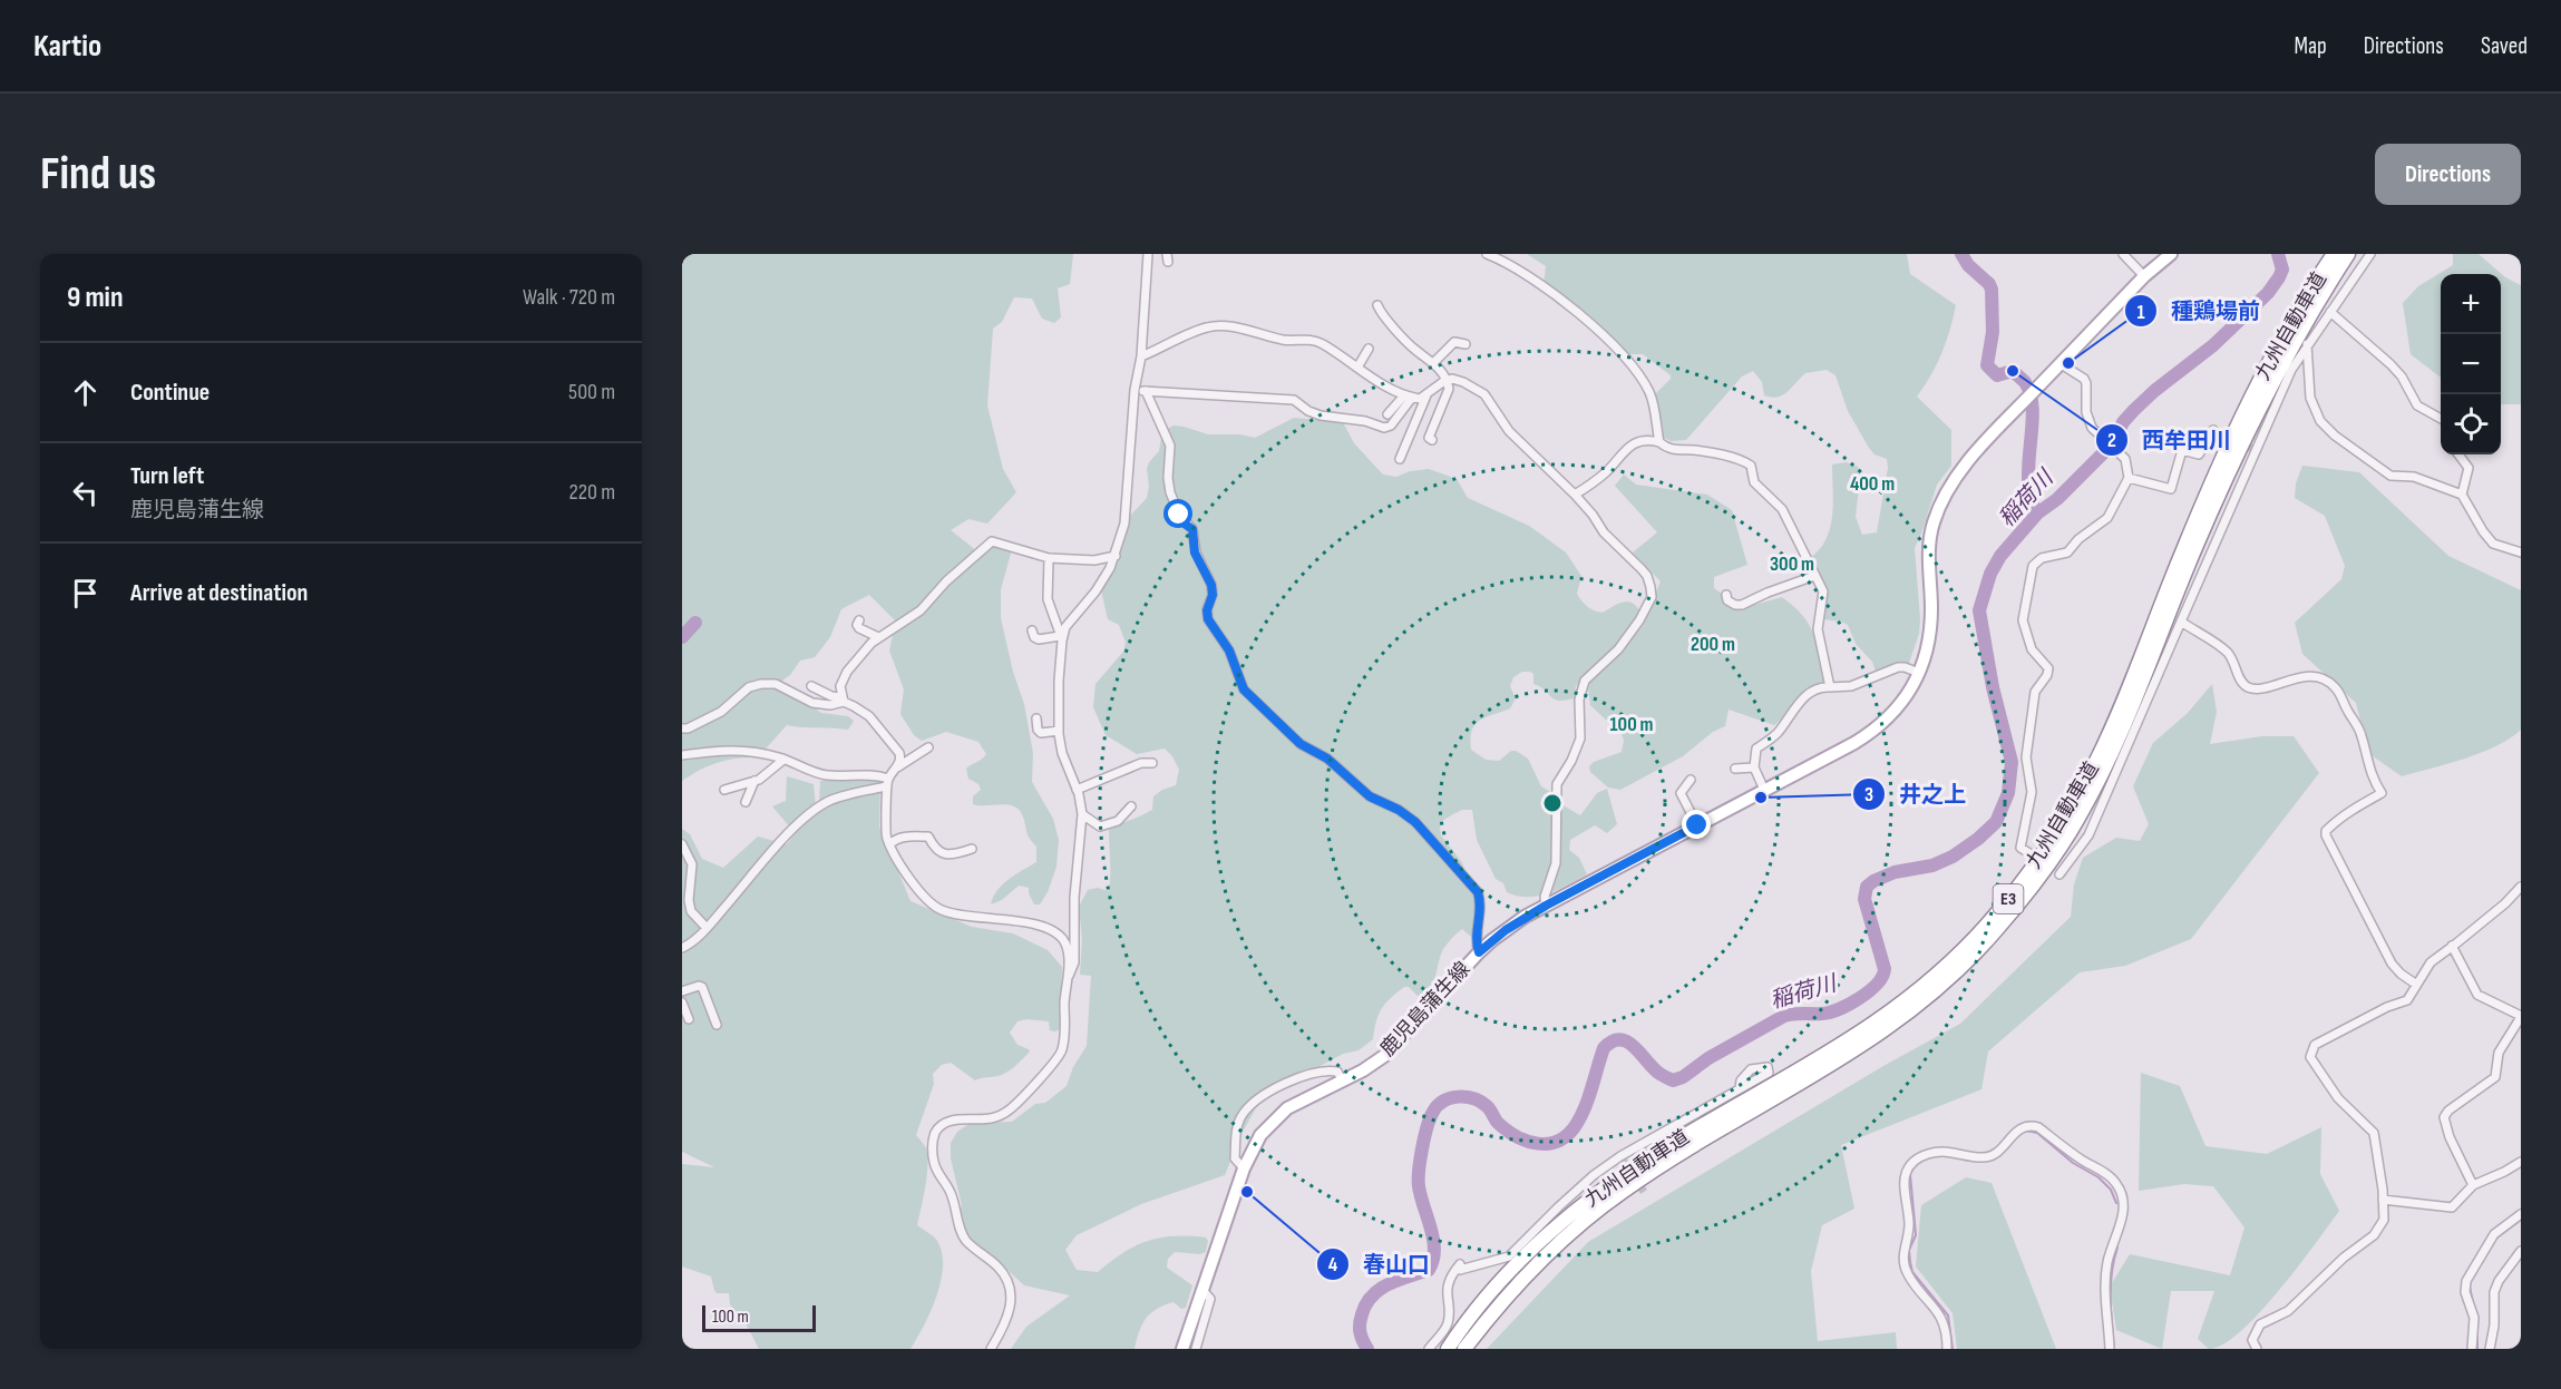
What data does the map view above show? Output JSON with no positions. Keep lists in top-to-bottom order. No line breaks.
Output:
{"streets":{"highway":["九州自動車道","E3"],"main road":["鹿児島蒲生線"]},"water":["稲荷川"],"places":["種鶏場前","西牟田川","井之上","春山口"],"scale_bar":"100 m","page":{"header":"Kartio","nav":["Map","Directions","Saved"],"buttons":"Directions","title":"Find us","heading":["9 min","Walk · 720 m"],"map_buttons":["+","−"],"list":[["Continue","500 m"],["Turn left","鹿児島蒲生線","220 m"],"Arrive at destination"],"scale":"100 m"},"rings":["400 m","300 m","200 m","100 m"]}
